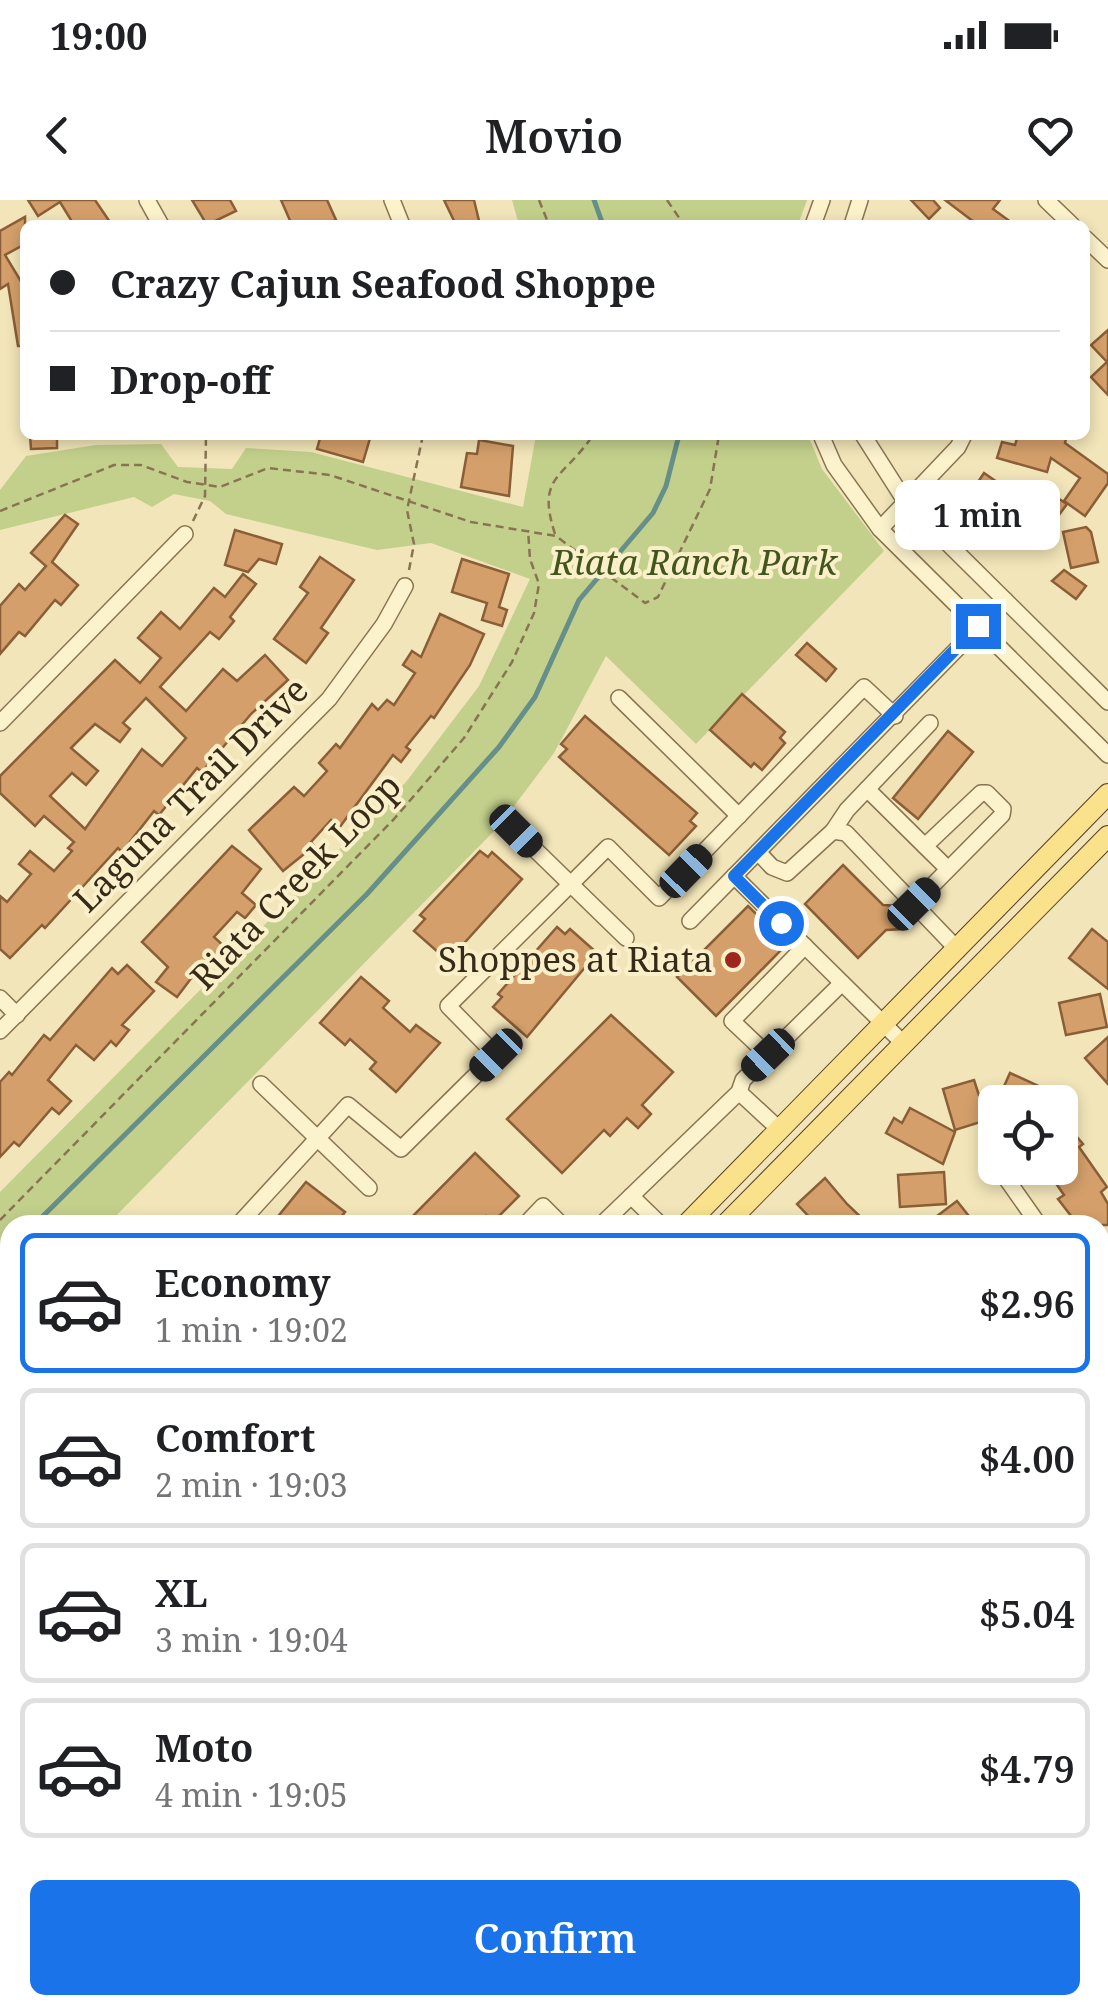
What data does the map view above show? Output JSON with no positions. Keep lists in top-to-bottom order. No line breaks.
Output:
{"streets":{"street":["Laguna Trail Drive"],"path":["Riata Creek Loop"]},"parks":["Riata Ranch Park"],"places":["Shoppes at Riata"],"page":{"status":"19:00","header":"Movio","banner":["Crazy Cajun Seafood Shoppe","Drop-off"],"bubble":"1 min","list":[{"name":"Economy","note":"1 min · 19:02","value":"$2.96"},{"name":"Comfort","note":"2 min · 19:03","value":"$4.00"},{"name":"XL","note":"3 min · 19:04","value":"$5.04"},{"name":"Moto","note":"4 min · 19:05","value":"$4.79"}],"buttons":"Confirm"}}
